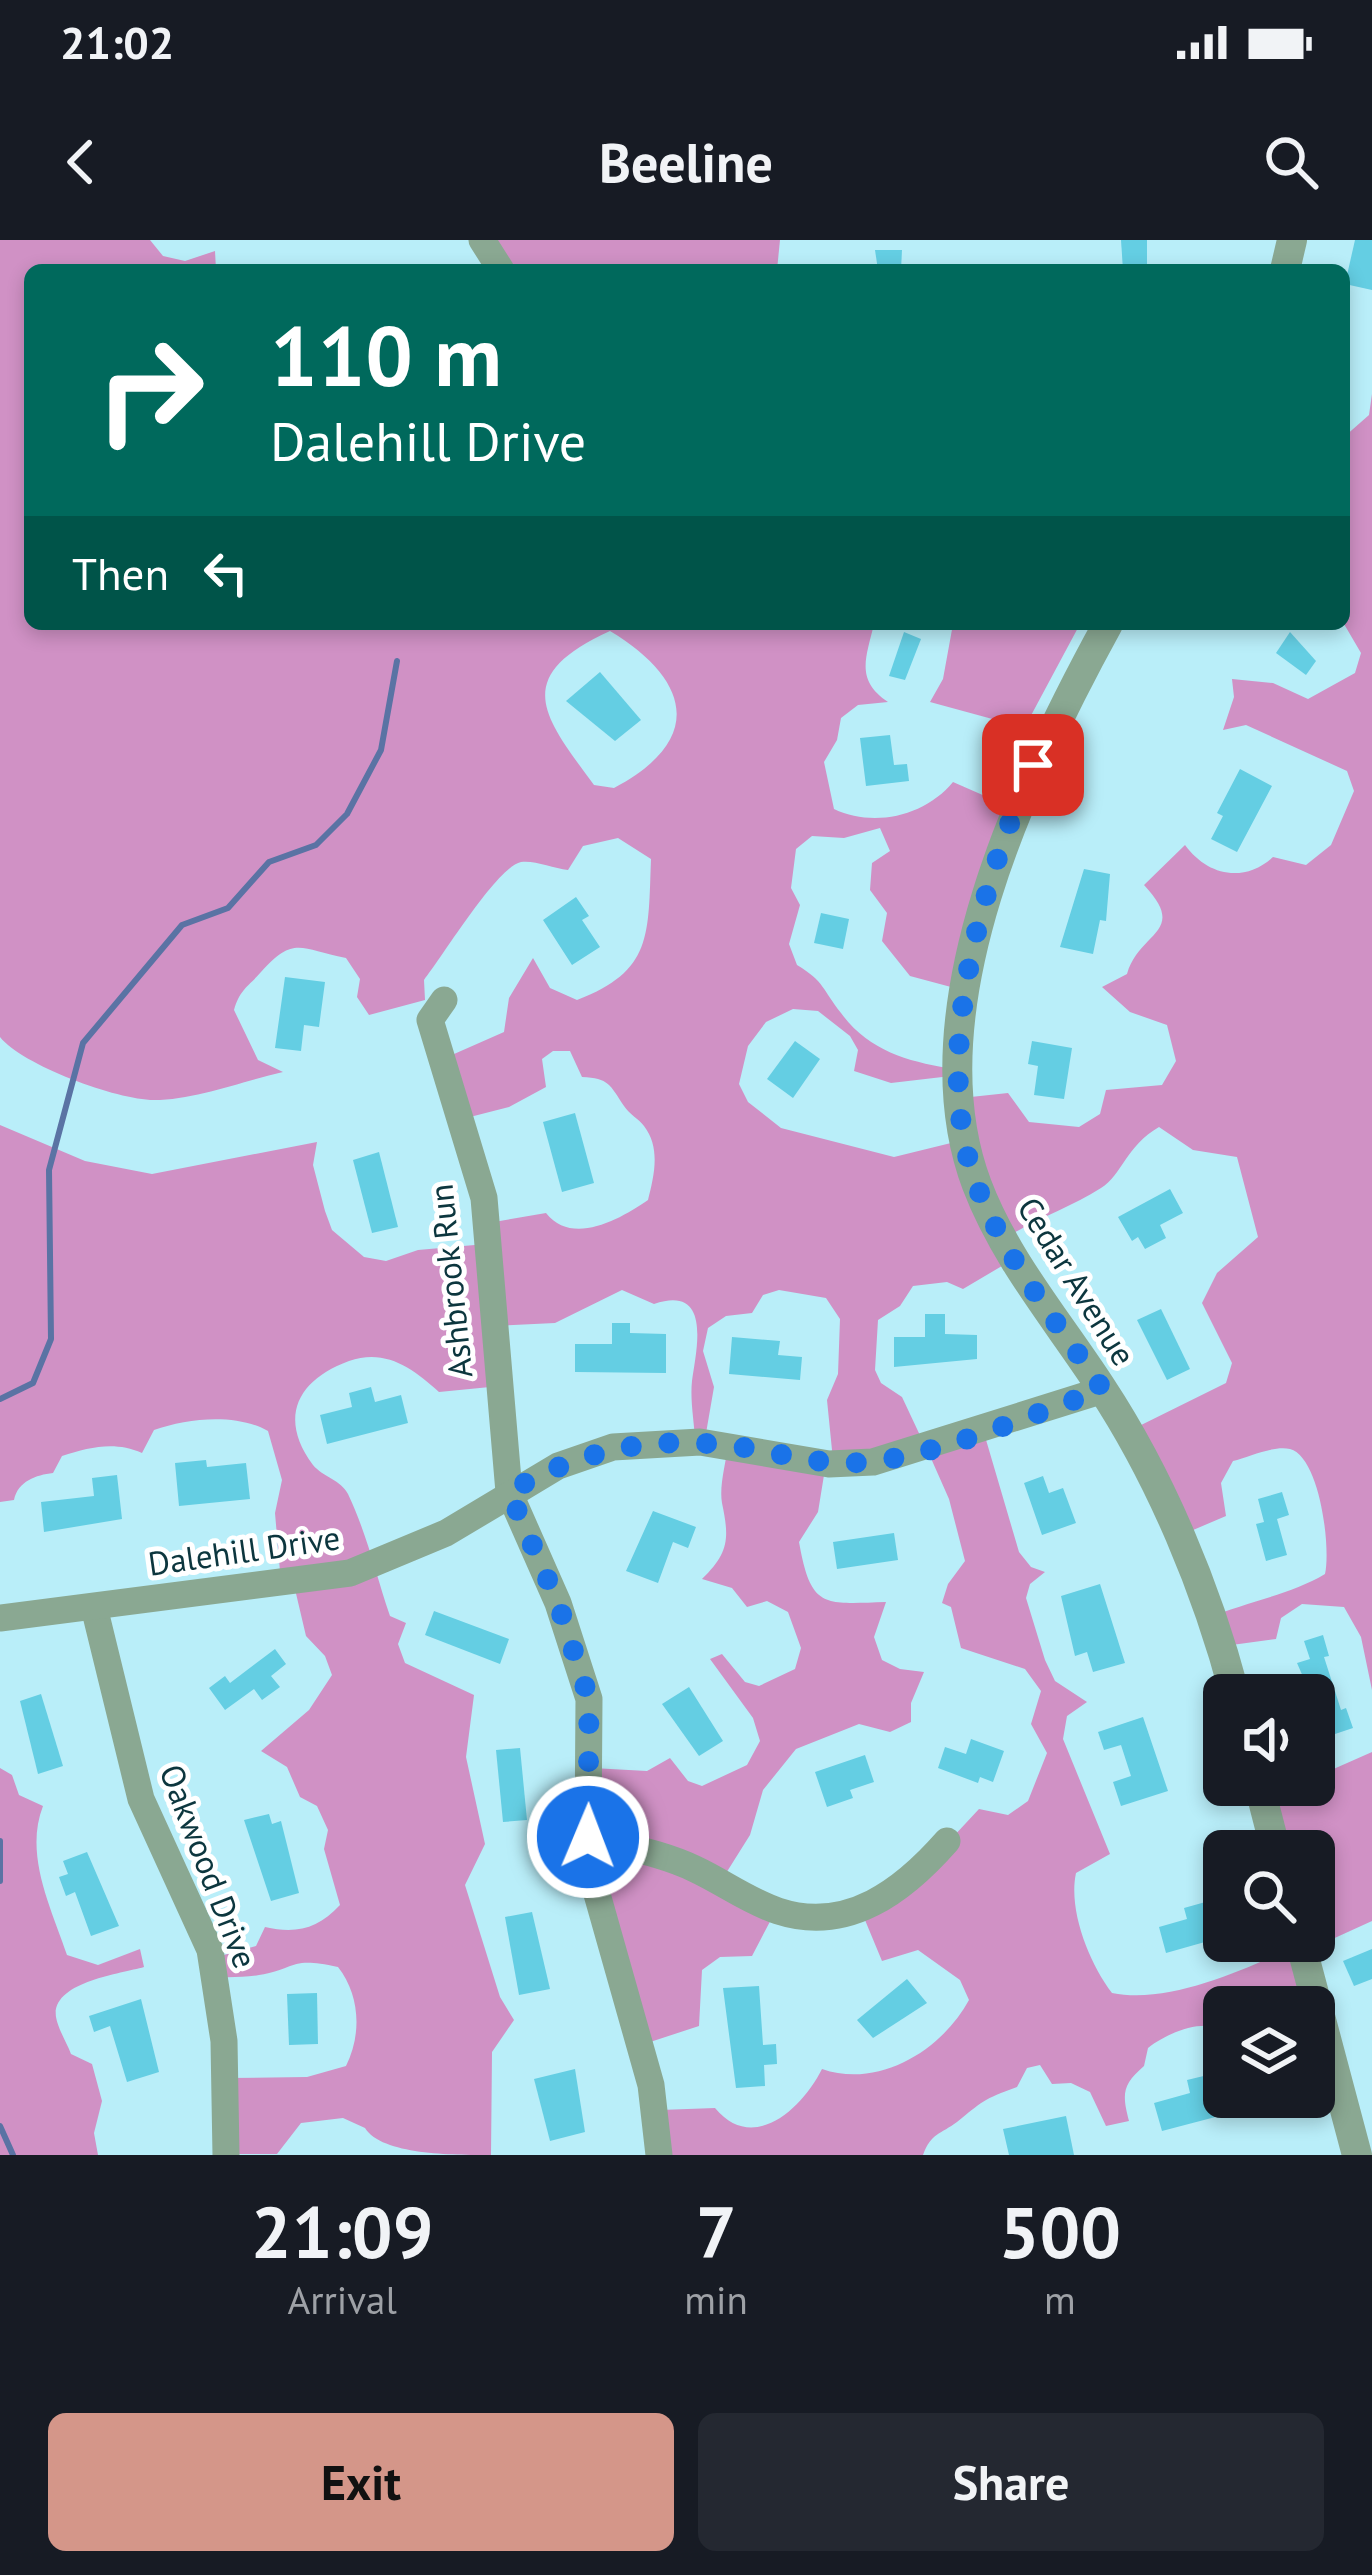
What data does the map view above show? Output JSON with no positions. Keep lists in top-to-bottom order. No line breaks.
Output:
{"streets":{"street":["Ashbrook Run","Cedar Avenue","Dalehill Drive","Oakwood Drive"]},"crossings":[["Ashbrook Run","Dalehill Drive"],["Cedar Avenue","Dalehill Drive"],["Dalehill Drive","Oakwood Drive"]],"page":{"status":"21:02","header":"Beeline","turn":["110 m","Dalehill Drive"],"then":"Then","eta":["21:09","Arrival","7","min","500","m"],"buttons":["Exit","Share"]}}
